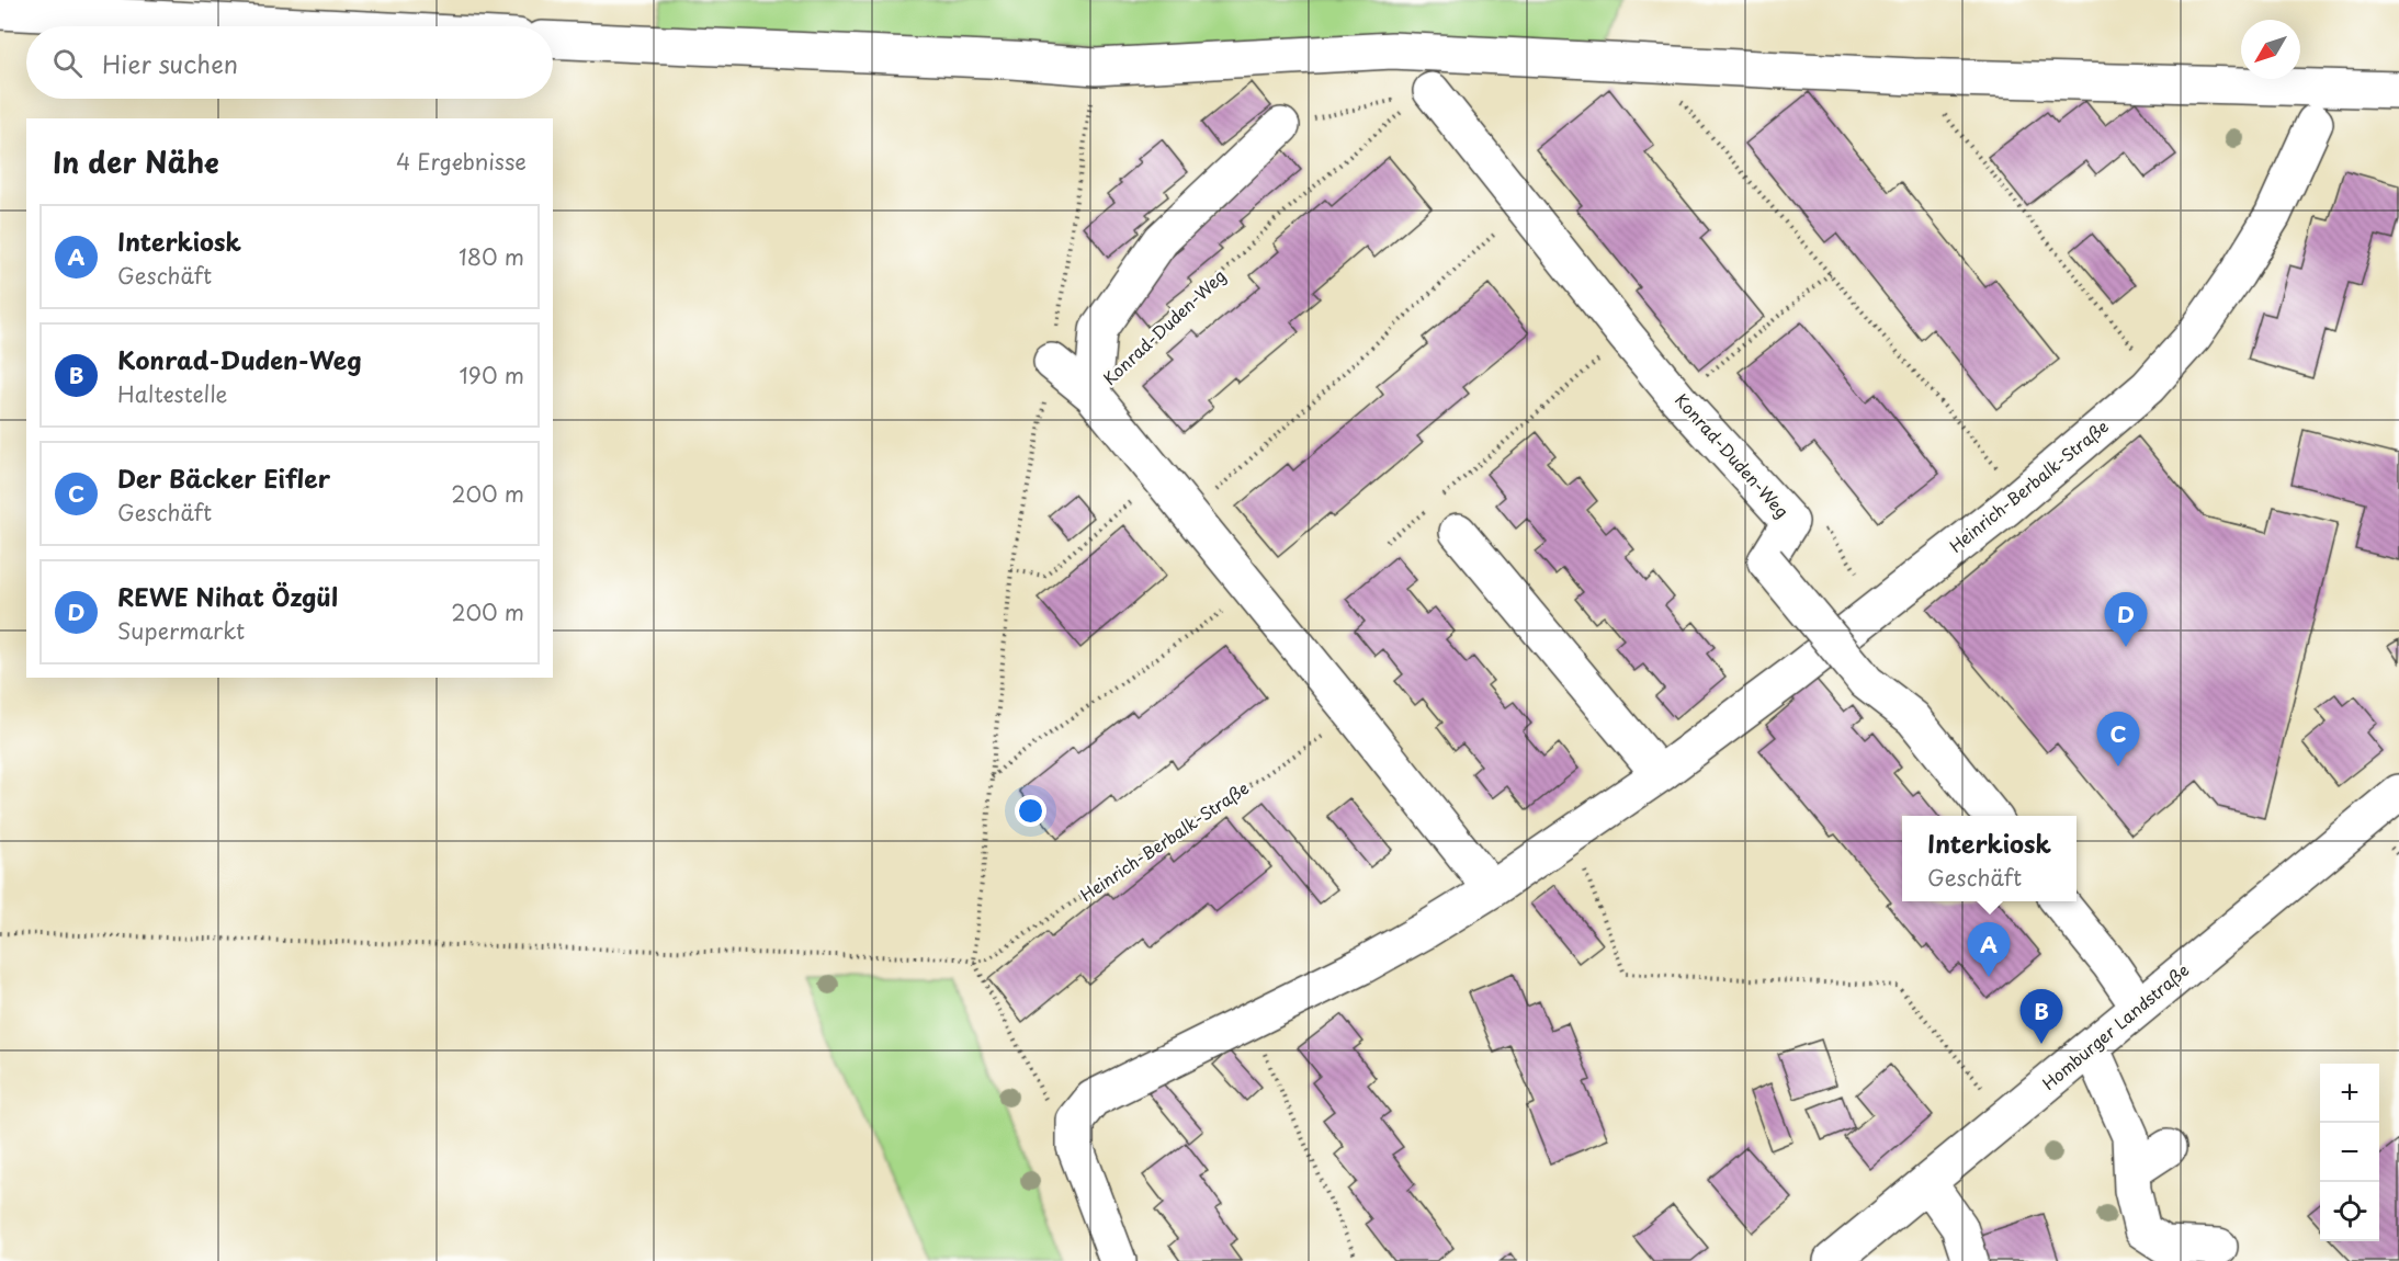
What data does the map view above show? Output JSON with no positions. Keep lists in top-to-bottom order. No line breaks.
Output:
{"streets":{"street":["Konrad-Duden-Weg","Heinrich-Berbalk-Straße","Homburger Landstraße"]},"north":"bottom left","page":{"search":"Hier suchen","heading":["In der Nähe","4 Ergebnisse"],"list":[{"mark":"A","name":"Interkiosk","note":"Geschäft","value":"180 m"},{"mark":"B","name":"Konrad-Duden-Weg","note":"Haltestelle","value":"190 m"},{"mark":"C","name":"Der Bäcker Eifler","note":"Geschäft","value":"200 m"},{"mark":"D","name":"REWE Nihat Özgül","note":"Supermarkt","value":"200 m"}],"pins":["D","C","A","B"],"popup":["Interkiosk","Geschäft"],"map_buttons":["+","−"]}}
